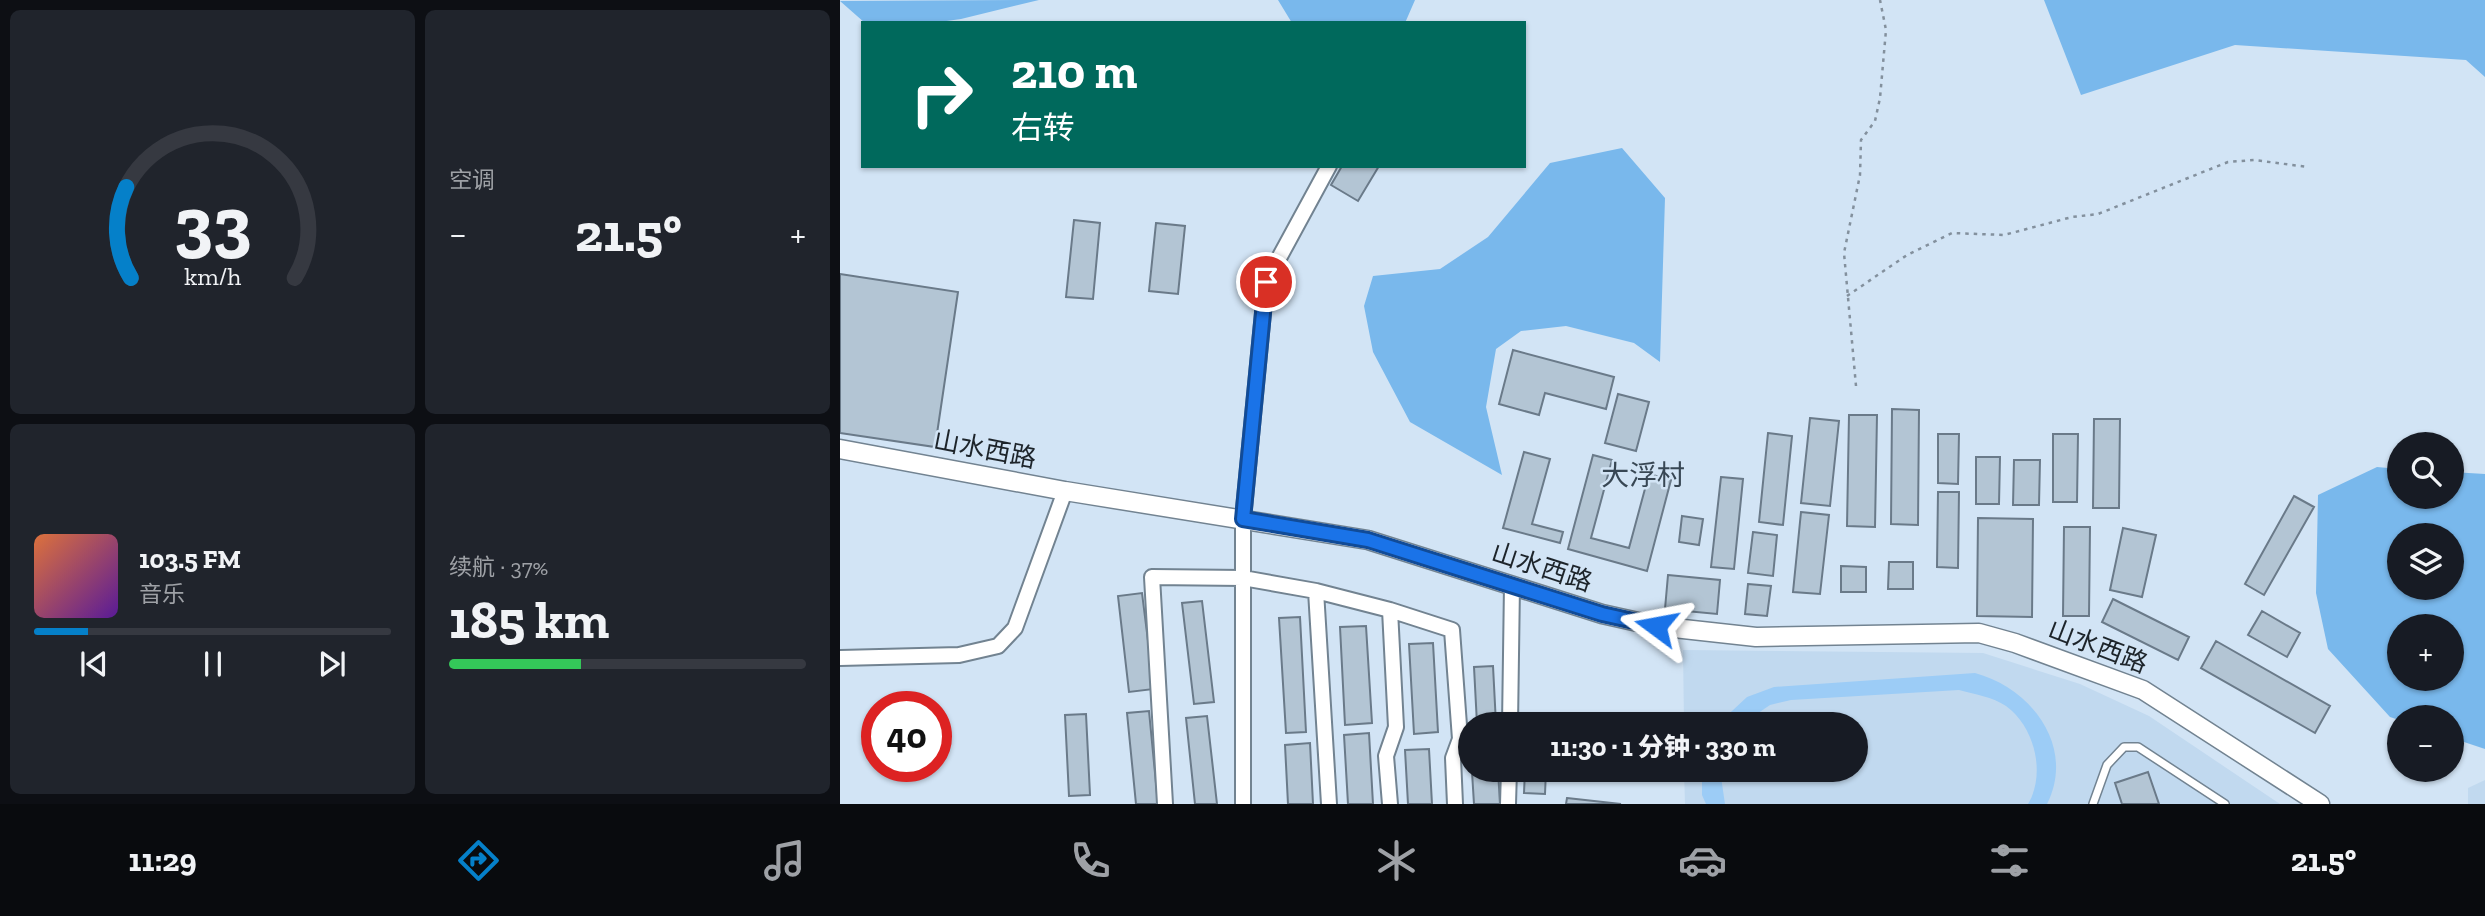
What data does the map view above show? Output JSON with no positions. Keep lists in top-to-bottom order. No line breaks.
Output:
{"streets":{"street":["山水西路"]},"districts":["大浮村"],"page":{"tile":["空调",["续航 · 37%","185 km"]],"turn":["210 m","右转"],"heat":["−","21.5°","+"],"map_buttons":["+","−"],"song":["103.5 FM","音乐"],"limit":"40","trip":"11:30 · 1 分钟 · 330 m","tabs":["11:29","21.5°"],"gauge":["33","km/h"]}}
